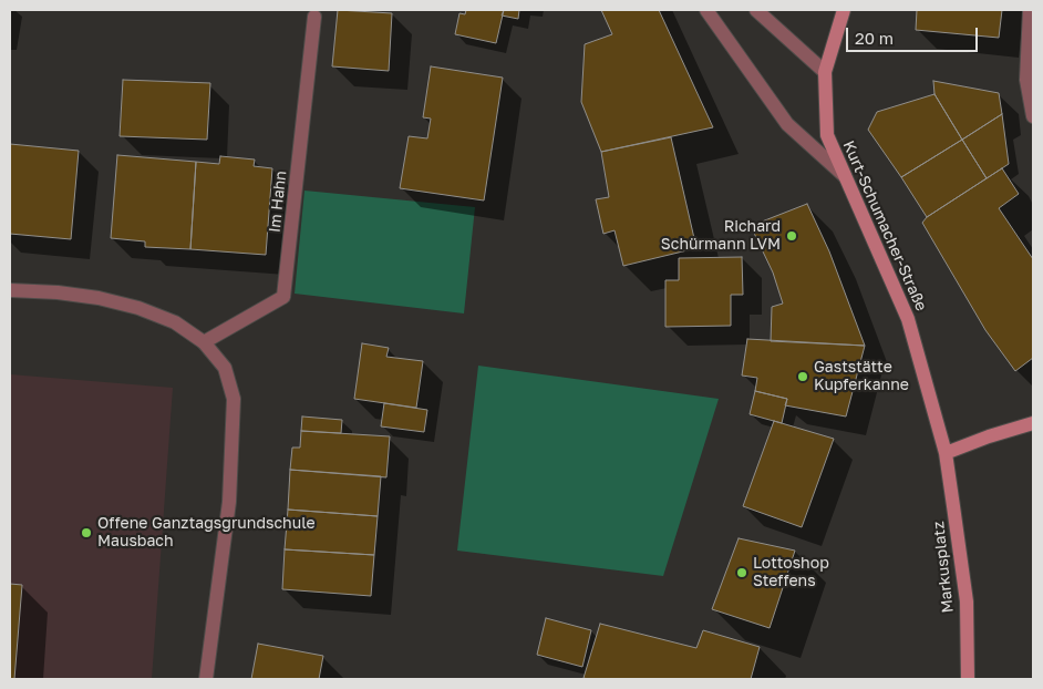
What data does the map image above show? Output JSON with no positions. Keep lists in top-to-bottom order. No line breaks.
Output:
{"streets":{"main road":["Kurt-Schumacher-Straße","Markusplatz"],"street":["Im Hahn"]},"crossings":[["Kurt-Schumacher-Straße","Markusplatz"]],"places":["Richard Schürmann LVM","Gaststätte Kupferkanne","Offene Ganztagsgrundschule Mausbach","Lottoshop Steffens"],"scale_bar":"20 m"}
